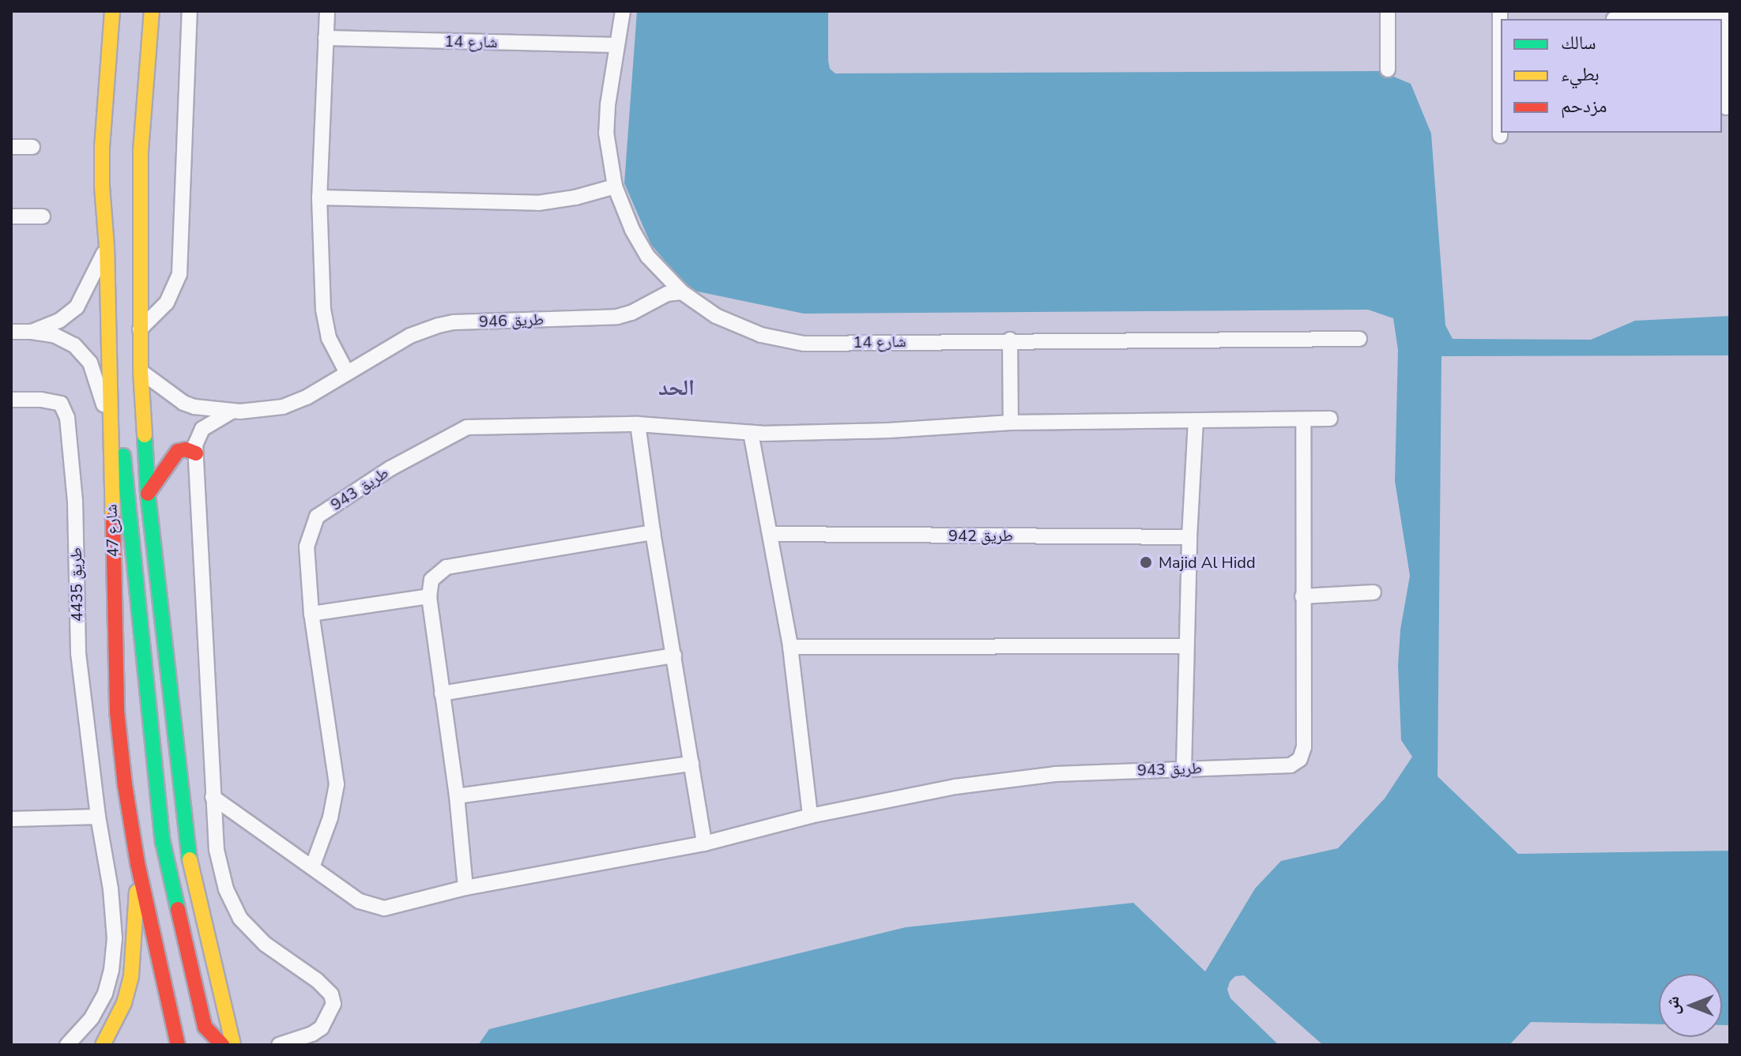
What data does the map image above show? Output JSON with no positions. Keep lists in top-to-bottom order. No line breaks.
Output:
{"streets":{"street":["شارع 14","طريق 946","طريق 943","شارع 47","طريق 942","طريق 4435"]},"crossings":[["شارع 14","طريق 946"]],"districts":["الحد"],"places":["Majid Al Hidd"],"legend":["سالك","بطيء","مزدحم"],"north":"left"}
